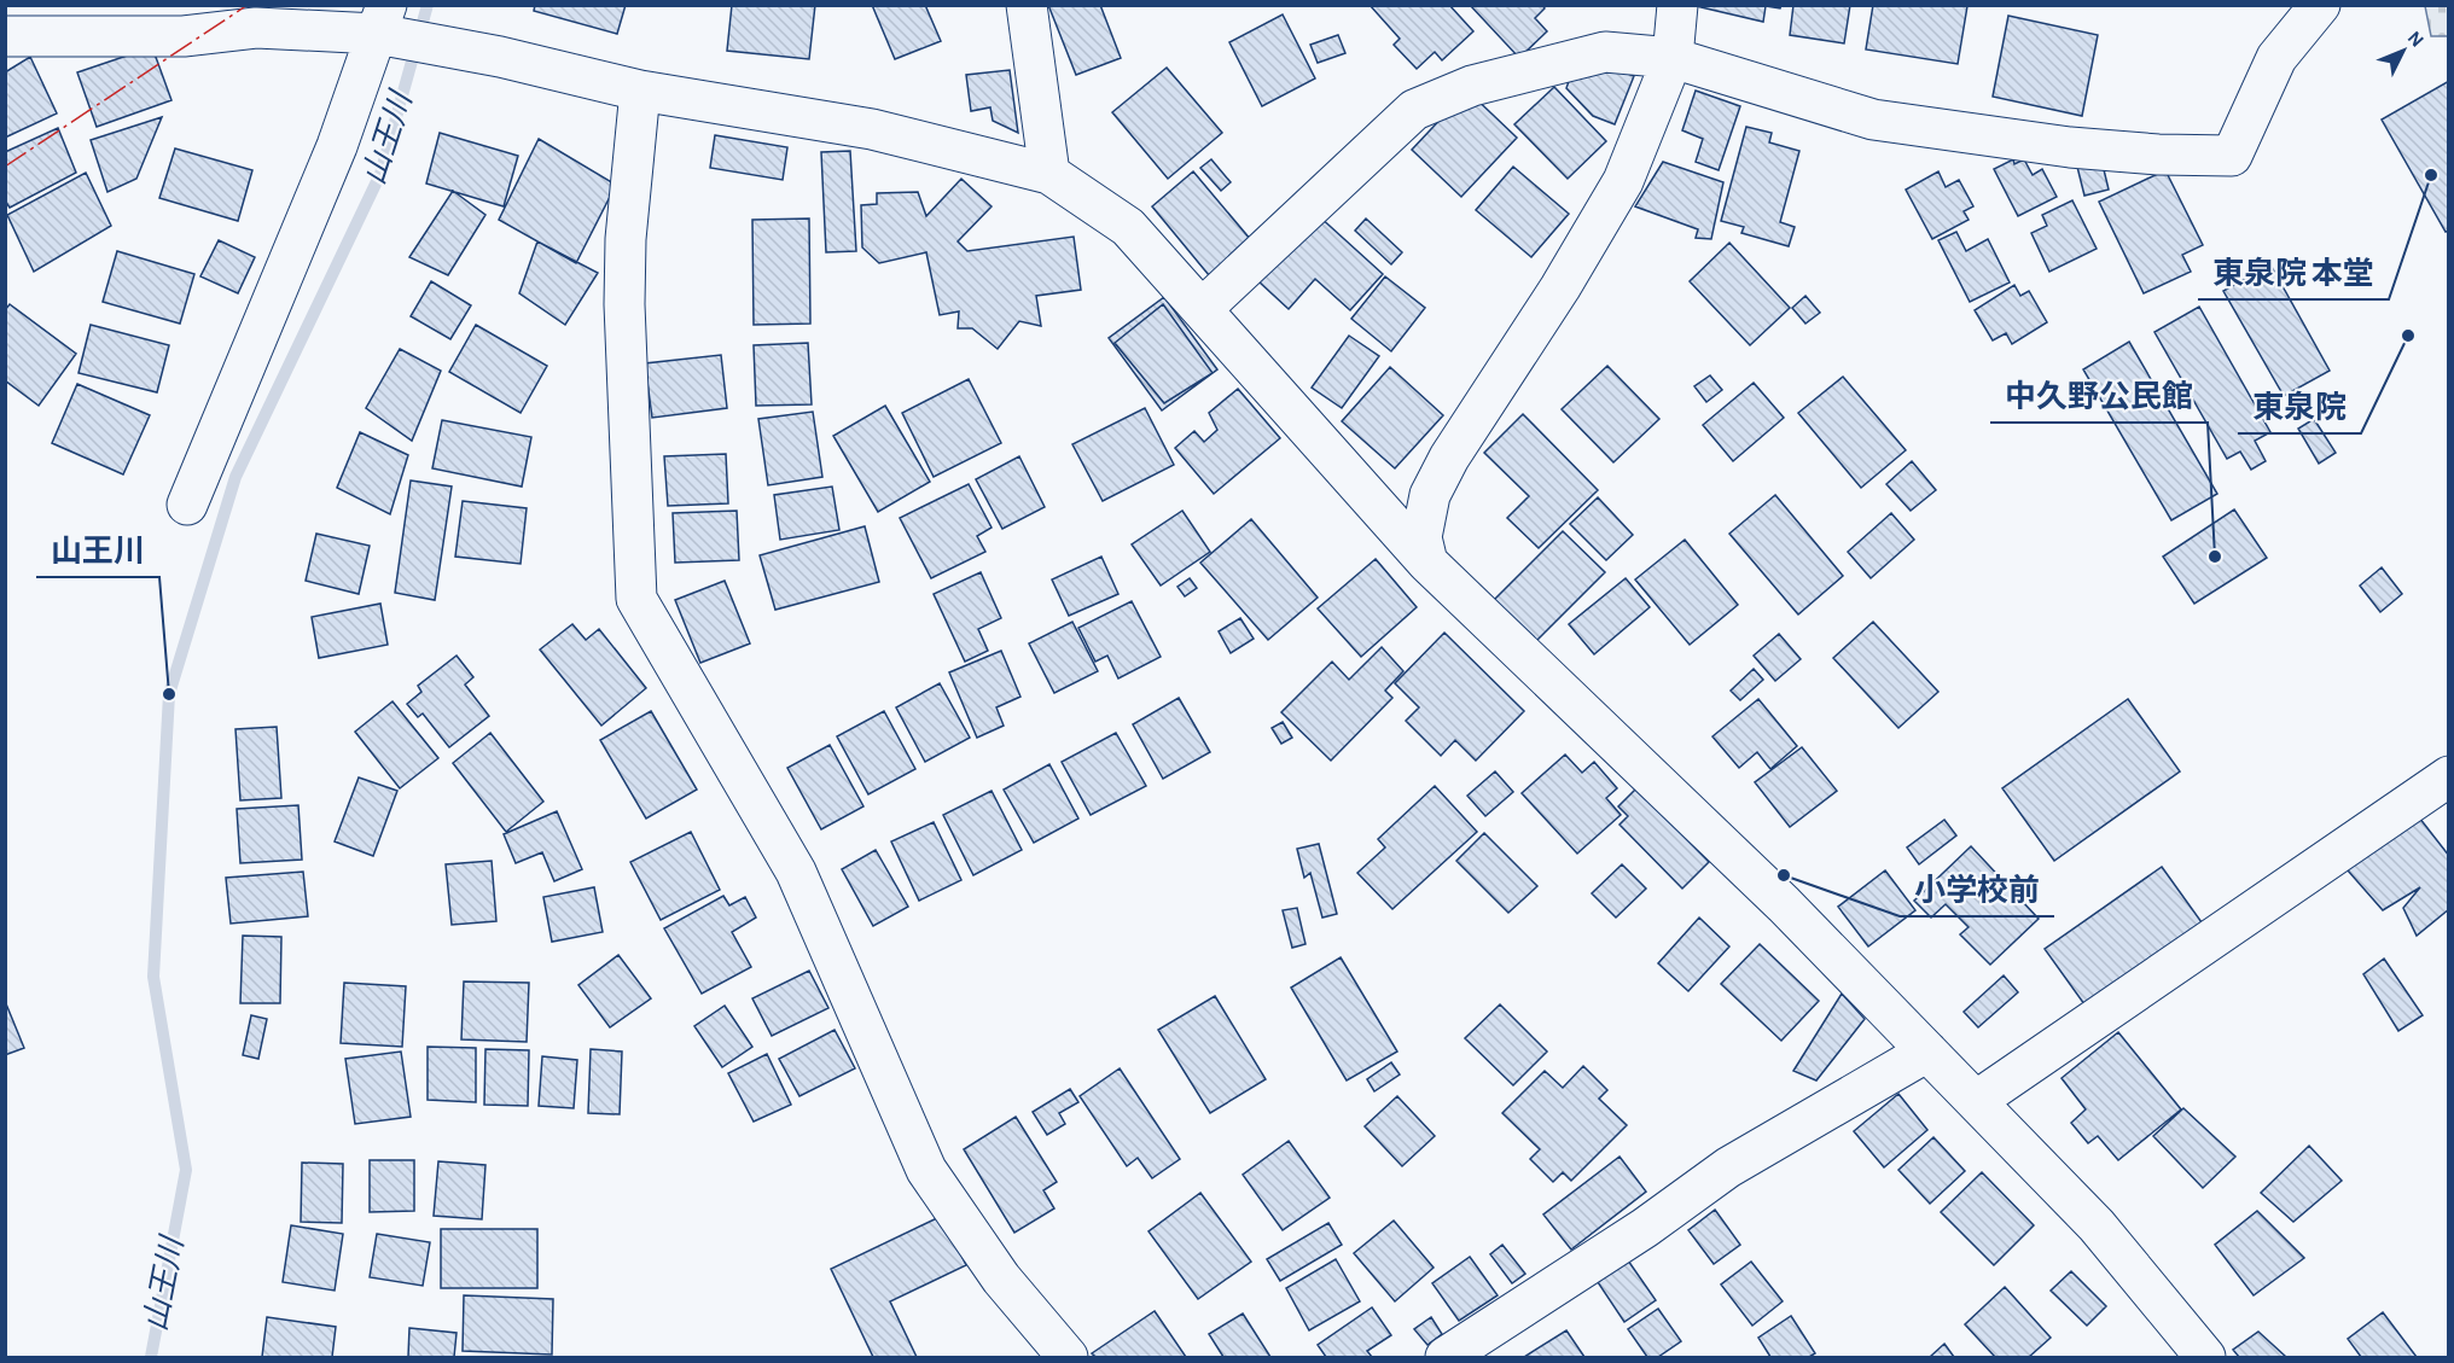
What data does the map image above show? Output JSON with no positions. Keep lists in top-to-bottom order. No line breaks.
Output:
{"water":["山王川"],"places":["東泉院 本堂","東泉院","中久野公民館","山王川","小学校前"],"north":"top right"}
